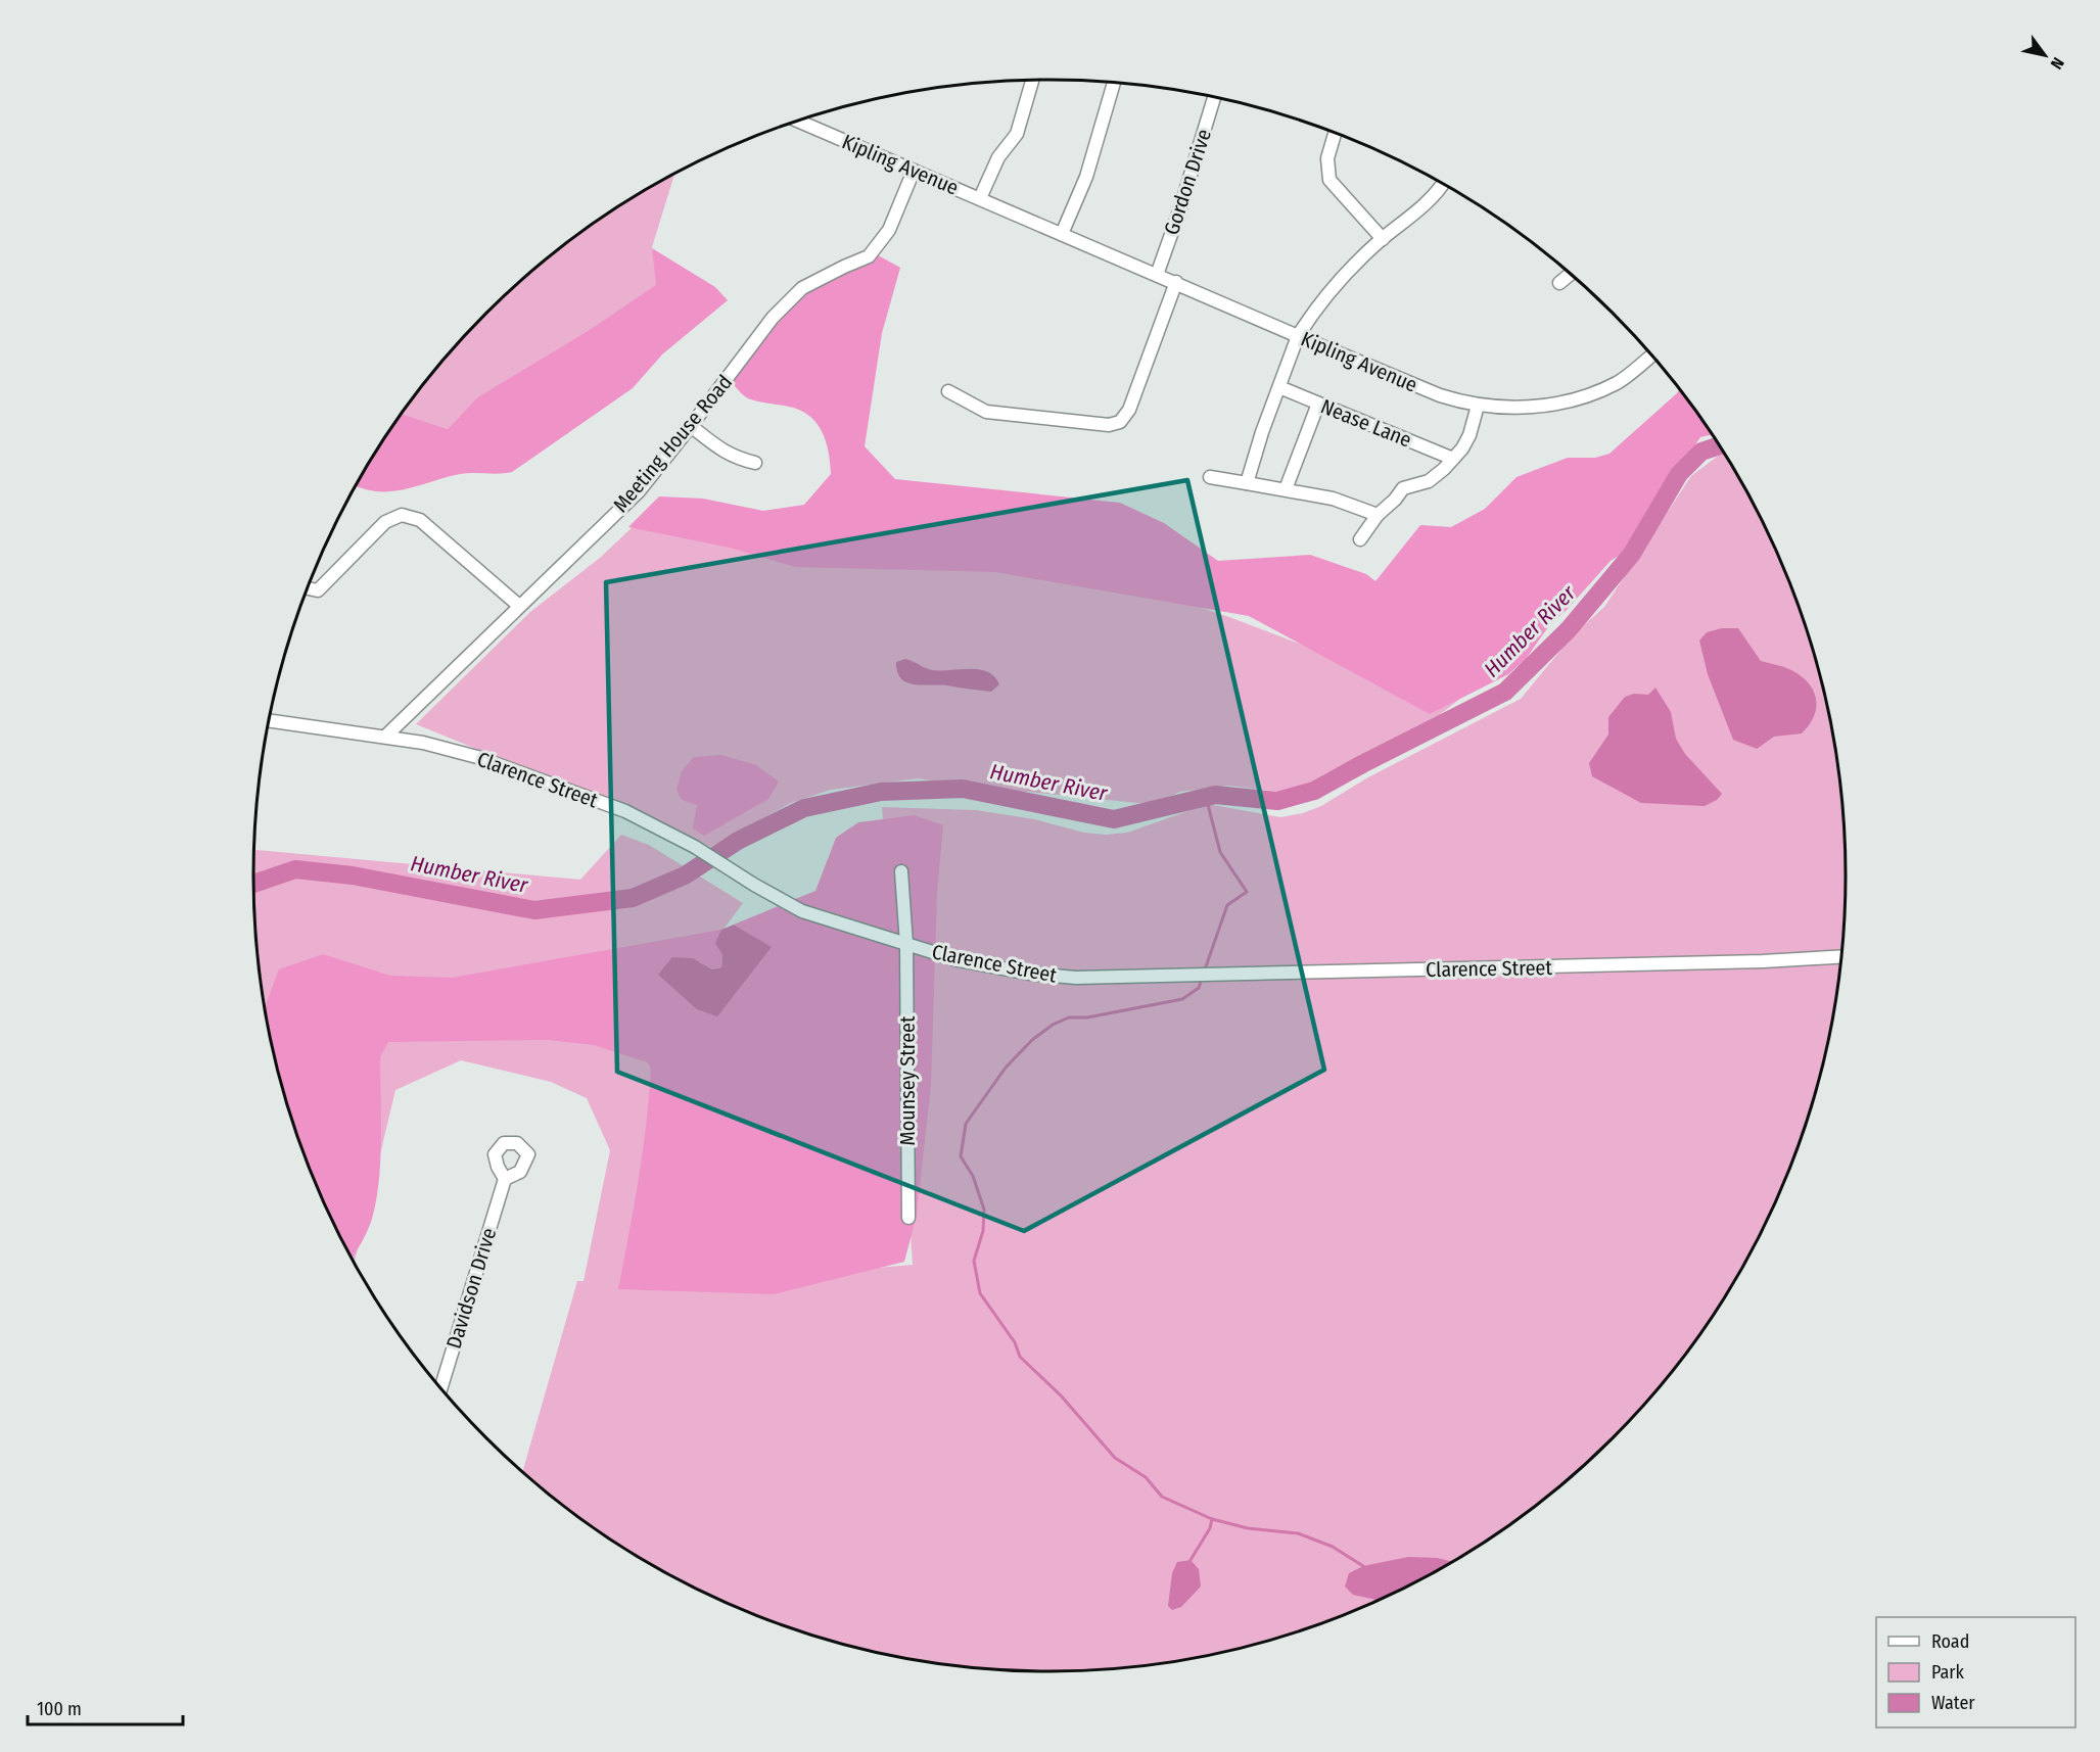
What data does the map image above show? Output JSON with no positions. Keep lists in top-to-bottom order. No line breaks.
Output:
{"streets":{"street":["Kipling Avenue","Gordon Drive","Nease Lane","Meeting House Road","Clarence Street","Mounsey Street","Davidson Drive"]},"crossings":[["Kipling Avenue","Gordon Drive"],["Kipling Avenue","Meeting House Road"],["Meeting House Road","Clarence Street"],["Clarence Street","Mounsey Street"]],"water":["Humber River"],"legend":["Road","Park","Water"],"scale_bar":"100 m","north":"bottom right"}
